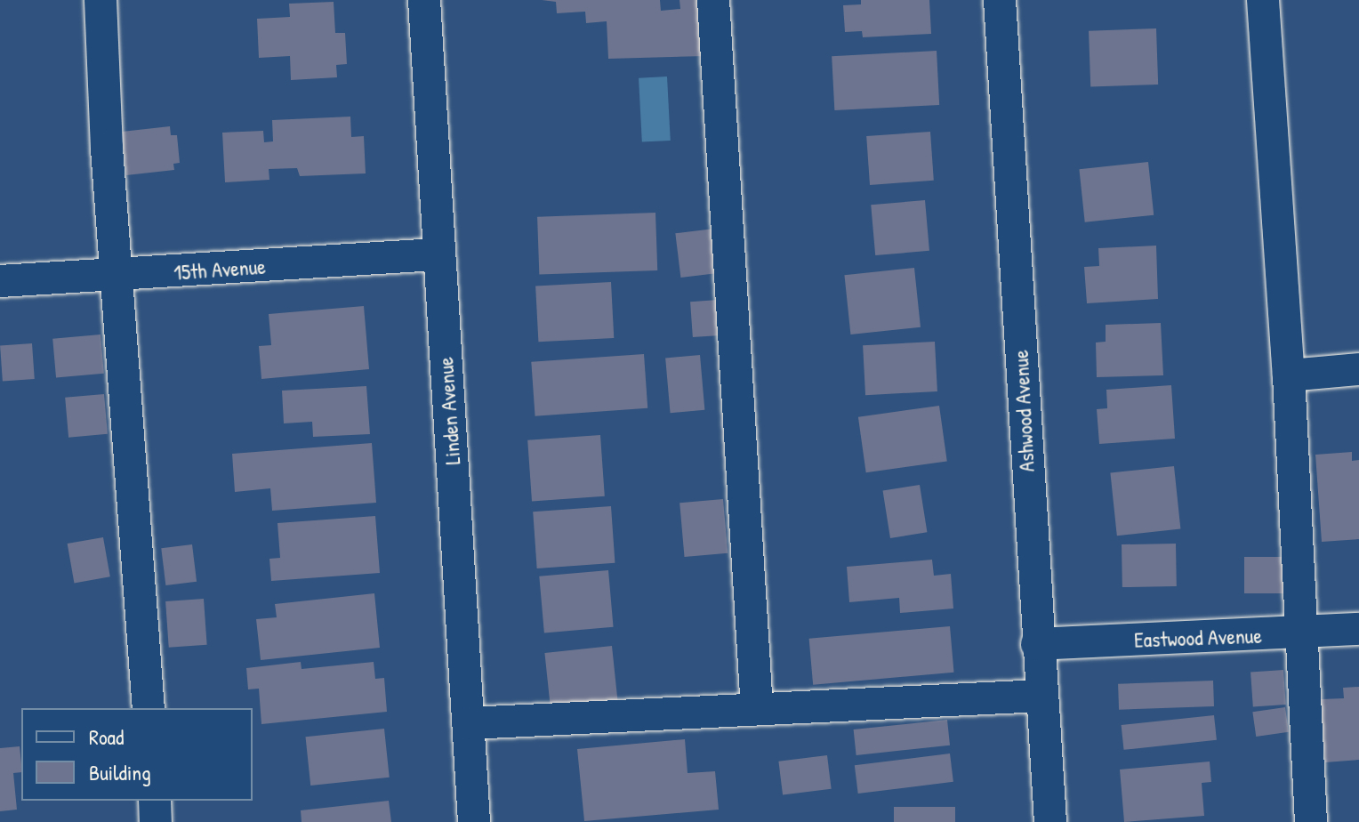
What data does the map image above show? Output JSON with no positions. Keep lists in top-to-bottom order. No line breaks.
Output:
{"streets":{"street":["15th Avenue","Linden Avenue","Ashwood Avenue","Eastwood Avenue"]},"crossings":[["15th Avenue","Linden Avenue"],["Ashwood Avenue","Eastwood Avenue"]],"legend":["Road","Building"]}
